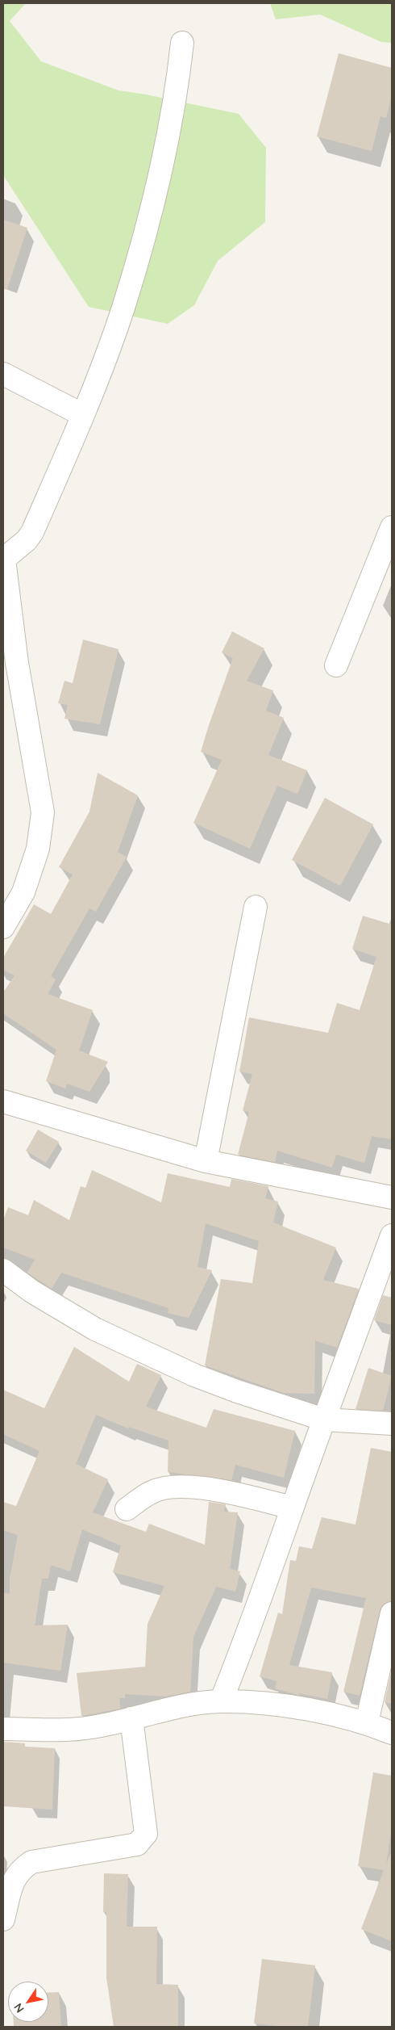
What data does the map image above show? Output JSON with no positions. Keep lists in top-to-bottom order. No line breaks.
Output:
{"north":"bottom left"}
